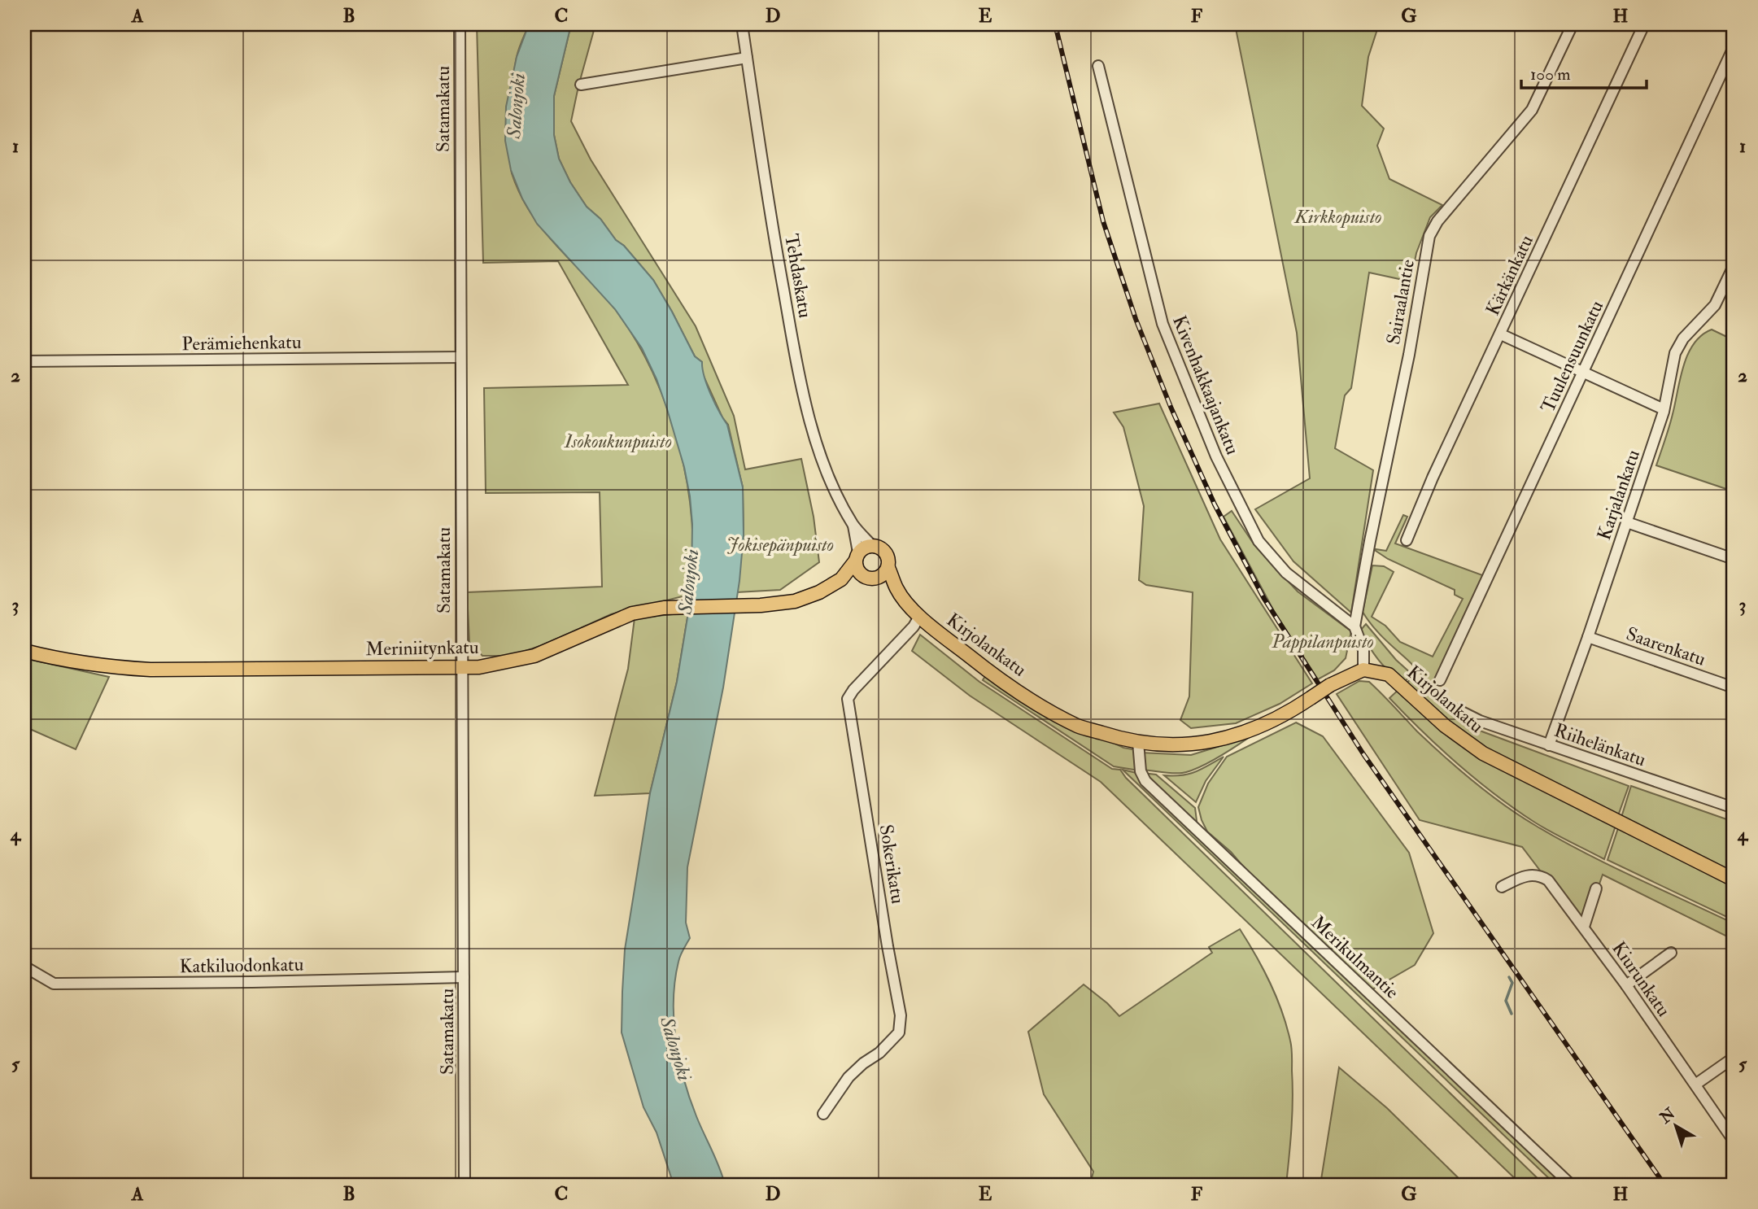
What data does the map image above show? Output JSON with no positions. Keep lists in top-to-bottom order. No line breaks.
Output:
{"streets":{"main road":["Kirjolankatu","Meriniitynkatu"],"street":["Satamakatu","Kärkänkatu","Tehdaskatu","Sairaalantie","Perämiehenkatu","Tuulensuunkatu","Kivenhakkaajankatu","Karjalankatu","Saarenkatu","Riihelänkatu","Sokerikatu","Merikulmantie","Katkiluodonkatu","Kiurunkatu"]},"crossings":[["Satamakatu","Perämiehenkatu"],["Satamakatu","Meriniitynkatu"],["Satamakatu","Katkiluodonkatu"],["Tehdaskatu","Kirjolankatu"],["Tehdaskatu","Meriniitynkatu"],["Sairaalantie","Kivenhakkaajankatu"],["Karjalankatu","Saarenkatu"],["Karjalankatu","Riihelänkatu"],["Kirjolankatu","Meriniitynkatu"],["Kirjolankatu","Sokerikatu"],["Kirjolankatu","Merikulmantie"]],"water":["Salonjoki"],"parks":["Kirkkopuisto","Isokoukunpuisto","Jokisepänpuisto","Pappilanpuisto"],"scale_bar":"100 m","north":"top left","grid":{"columns":["A","B","C","D","E","F","G","H"],"rows":["1","2","3","4","5"]}}
